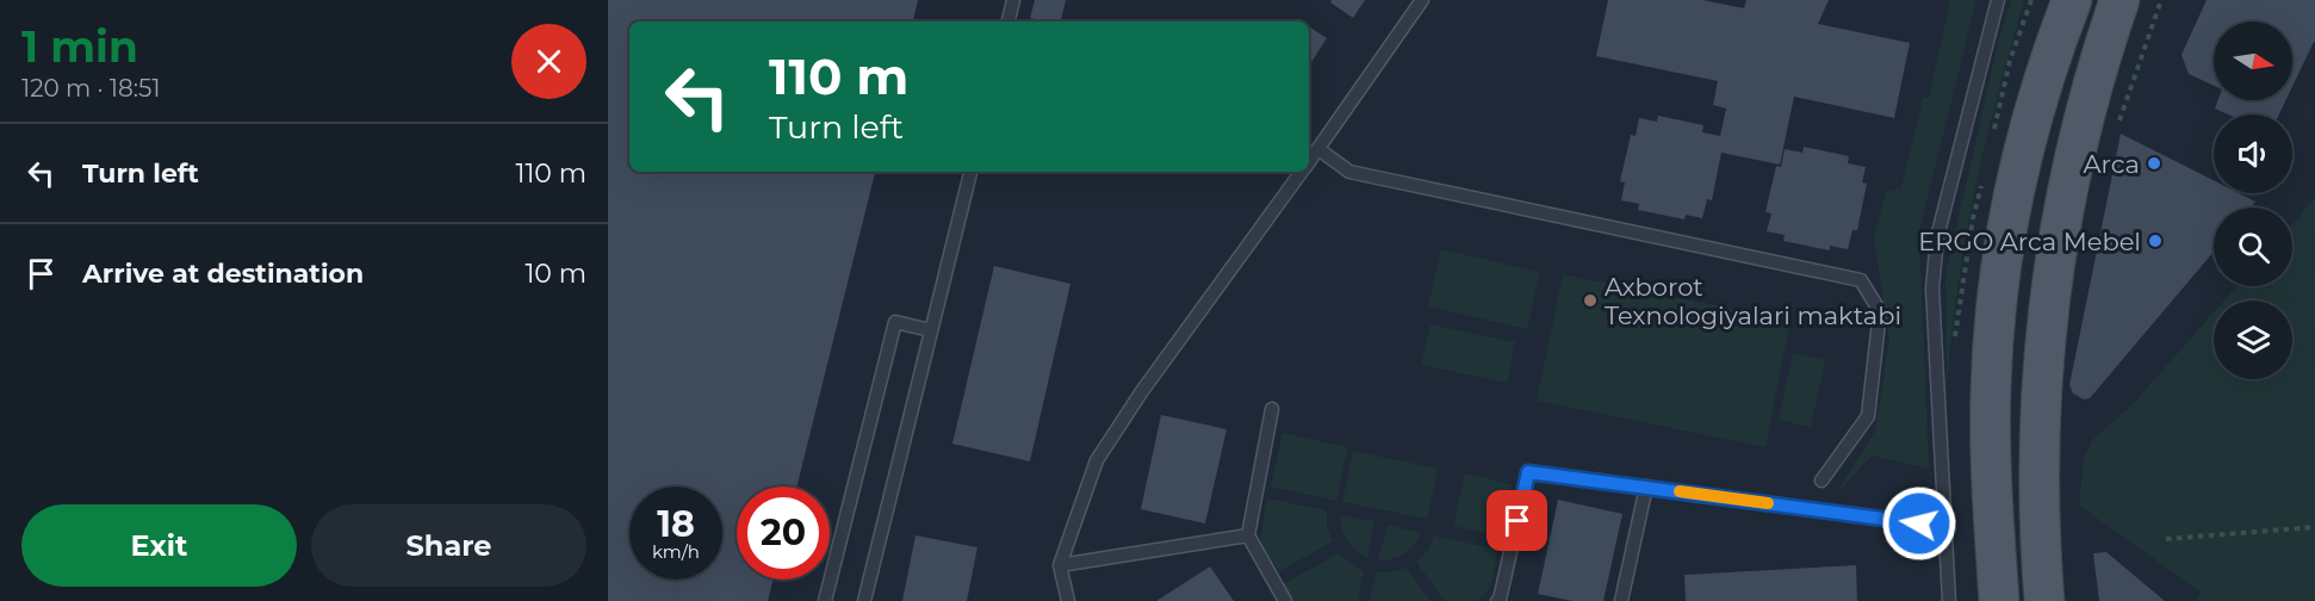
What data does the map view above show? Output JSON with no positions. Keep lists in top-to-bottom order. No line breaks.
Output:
{"places":["Arca","ERGO Arca Mebel","Axborot Texnologiyalari maktabi"],"north":"right","page":{"heading":["1 min","120 m · 18:51"],"turn":["110 m","Turn left"],"list":[{"name":"Turn left","value":"110 m"},{"name":"Arrive at destination","value":"10 m"}],"speed":"18 km/h","limit":"20","buttons":["Exit","Share"]}}
